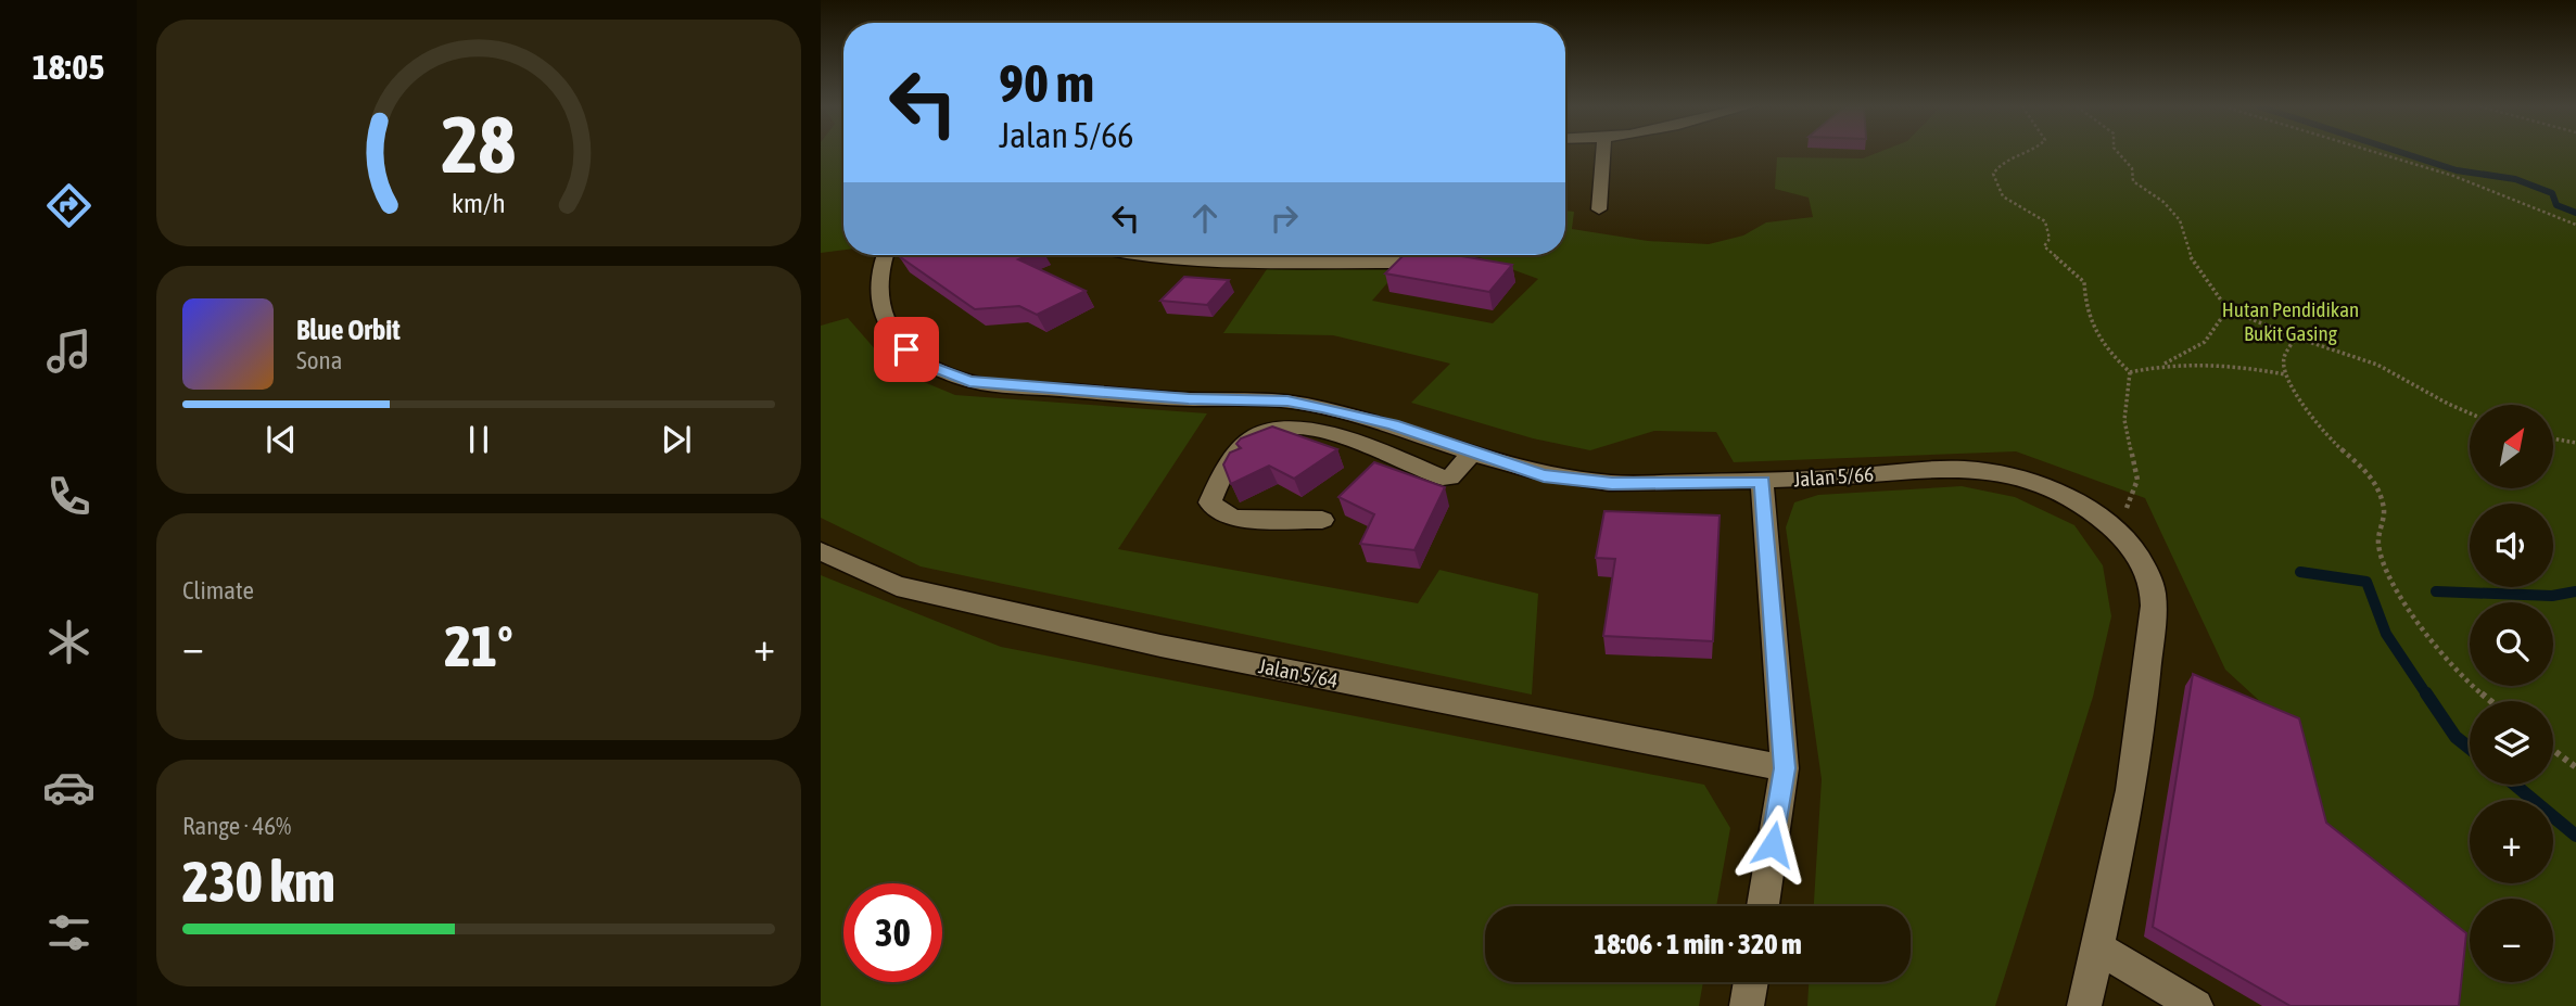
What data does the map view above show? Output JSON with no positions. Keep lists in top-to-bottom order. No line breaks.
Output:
{"streets":{"street":["Jalan 5/66","Jalan 5/64"]},"parks":["Hutan Pendidikan Bukit Gasing"],"north":"top right","page":{"tabs":"18:05","turn":["90 m","Jalan 5/66"],"song":["Blue Orbit","Sona"],"map_buttons":["+","−"],"tile":["Climate",["Range · 46%","230 km"]],"heat":["−","21°","+"],"limit":"30","trip":"18:06 · 1 min · 320 m","gauge":["28","km/h"]}}
